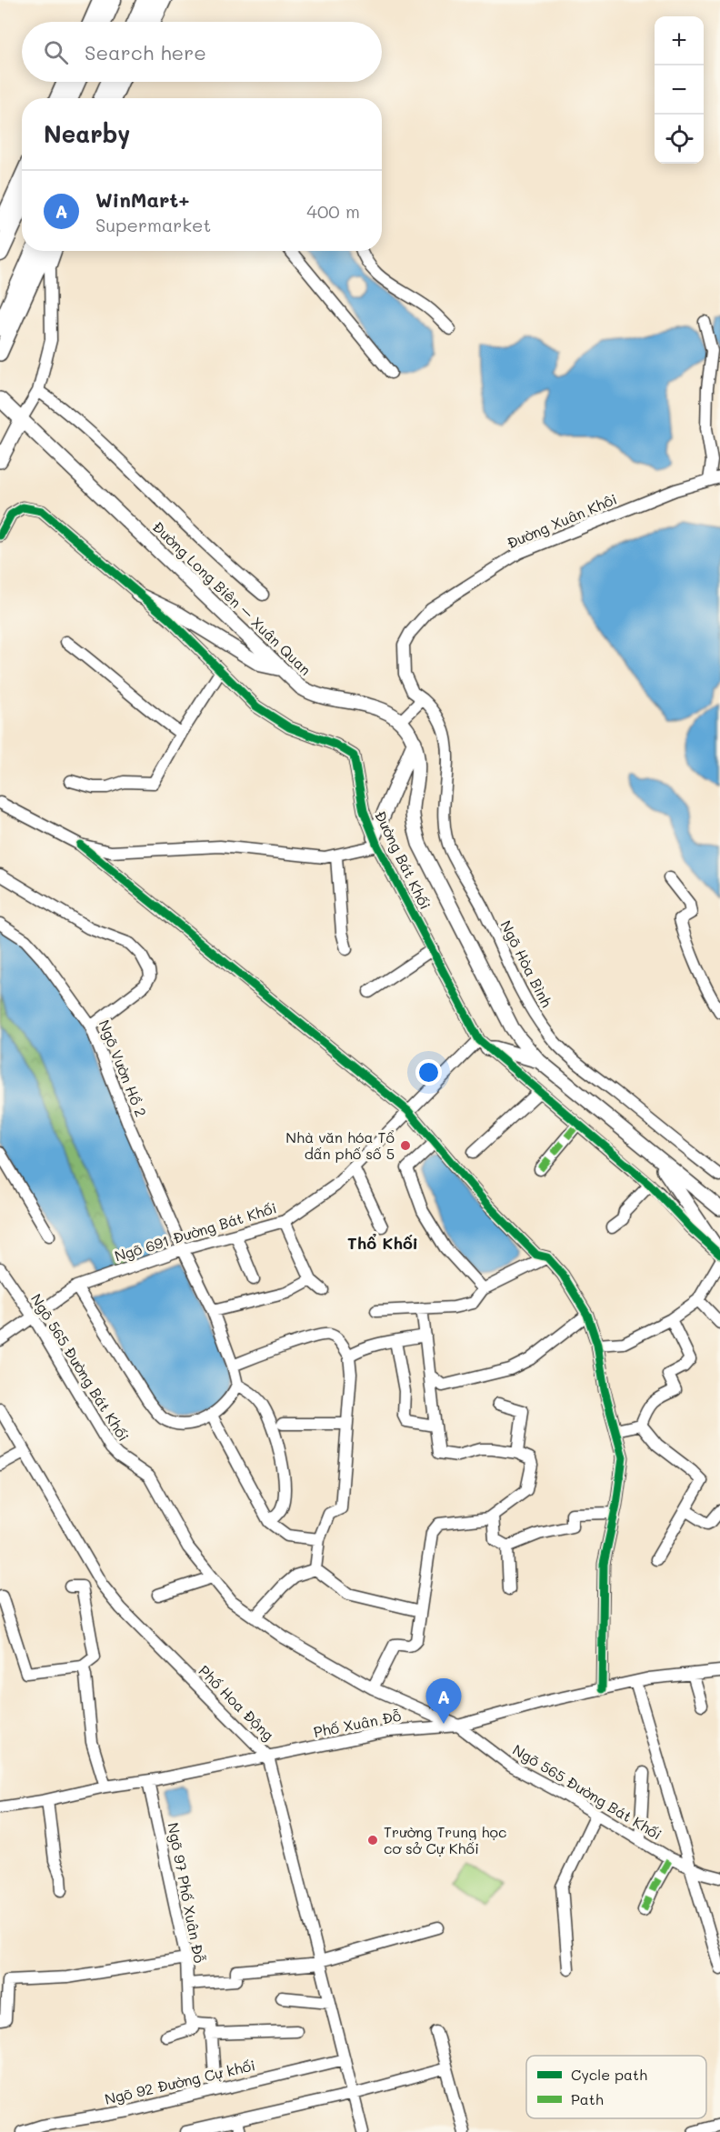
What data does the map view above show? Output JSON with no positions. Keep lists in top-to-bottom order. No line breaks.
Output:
{"streets":{"main road":["Đường Long Biên – Xuân Quan"],"street":["Đường Xuân Khôi","Đường Bát Khối","Ngõ Hòa Bình","Ngõ Vườn Hồ 2","Ngõ 691 Đường Bát Khối","Ngõ 565 Đường Bát Khối","Phố Hoa Động","Phố Xuân Đỗ","Ngõ 97 Phố Xuân Đỗ","Ngõ 92 Đường Cự khối"]},"crossings":[["Đường Xuân Khôi","Ngõ Hòa Bình"],["Đường Bát Khối","Ngõ 691 Đường Bát Khối"],["Ngõ Vườn Hồ 2","Ngõ 691 Đường Bát Khối"],["Ngõ 691 Đường Bát Khối","Ngõ 565 Đường Bát Khối"],["Ngõ 565 Đường Bát Khối","Phố Xuân Đỗ"],["Phố Hoa Động","Phố Xuân Đỗ"],["Phố Hoa Động","Ngõ 92 Đường Cự khối"],["Phố Xuân Đỗ","Ngõ 97 Phố Xuân Đỗ"]],"districts":["Thổ Khối"],"places":["Nhà văn hóa Tổ dấn phố số 5","Trường Trung học cơ sở Cự Khối"],"legend":["Cycle path","Path"],"page":{"map_buttons":["+","−"],"search":"Search here","heading":"Nearby","list":[{"mark":"A","name":"WinMart+","note":"Supermarket","value":"400 m"}],"pins":"A"}}
